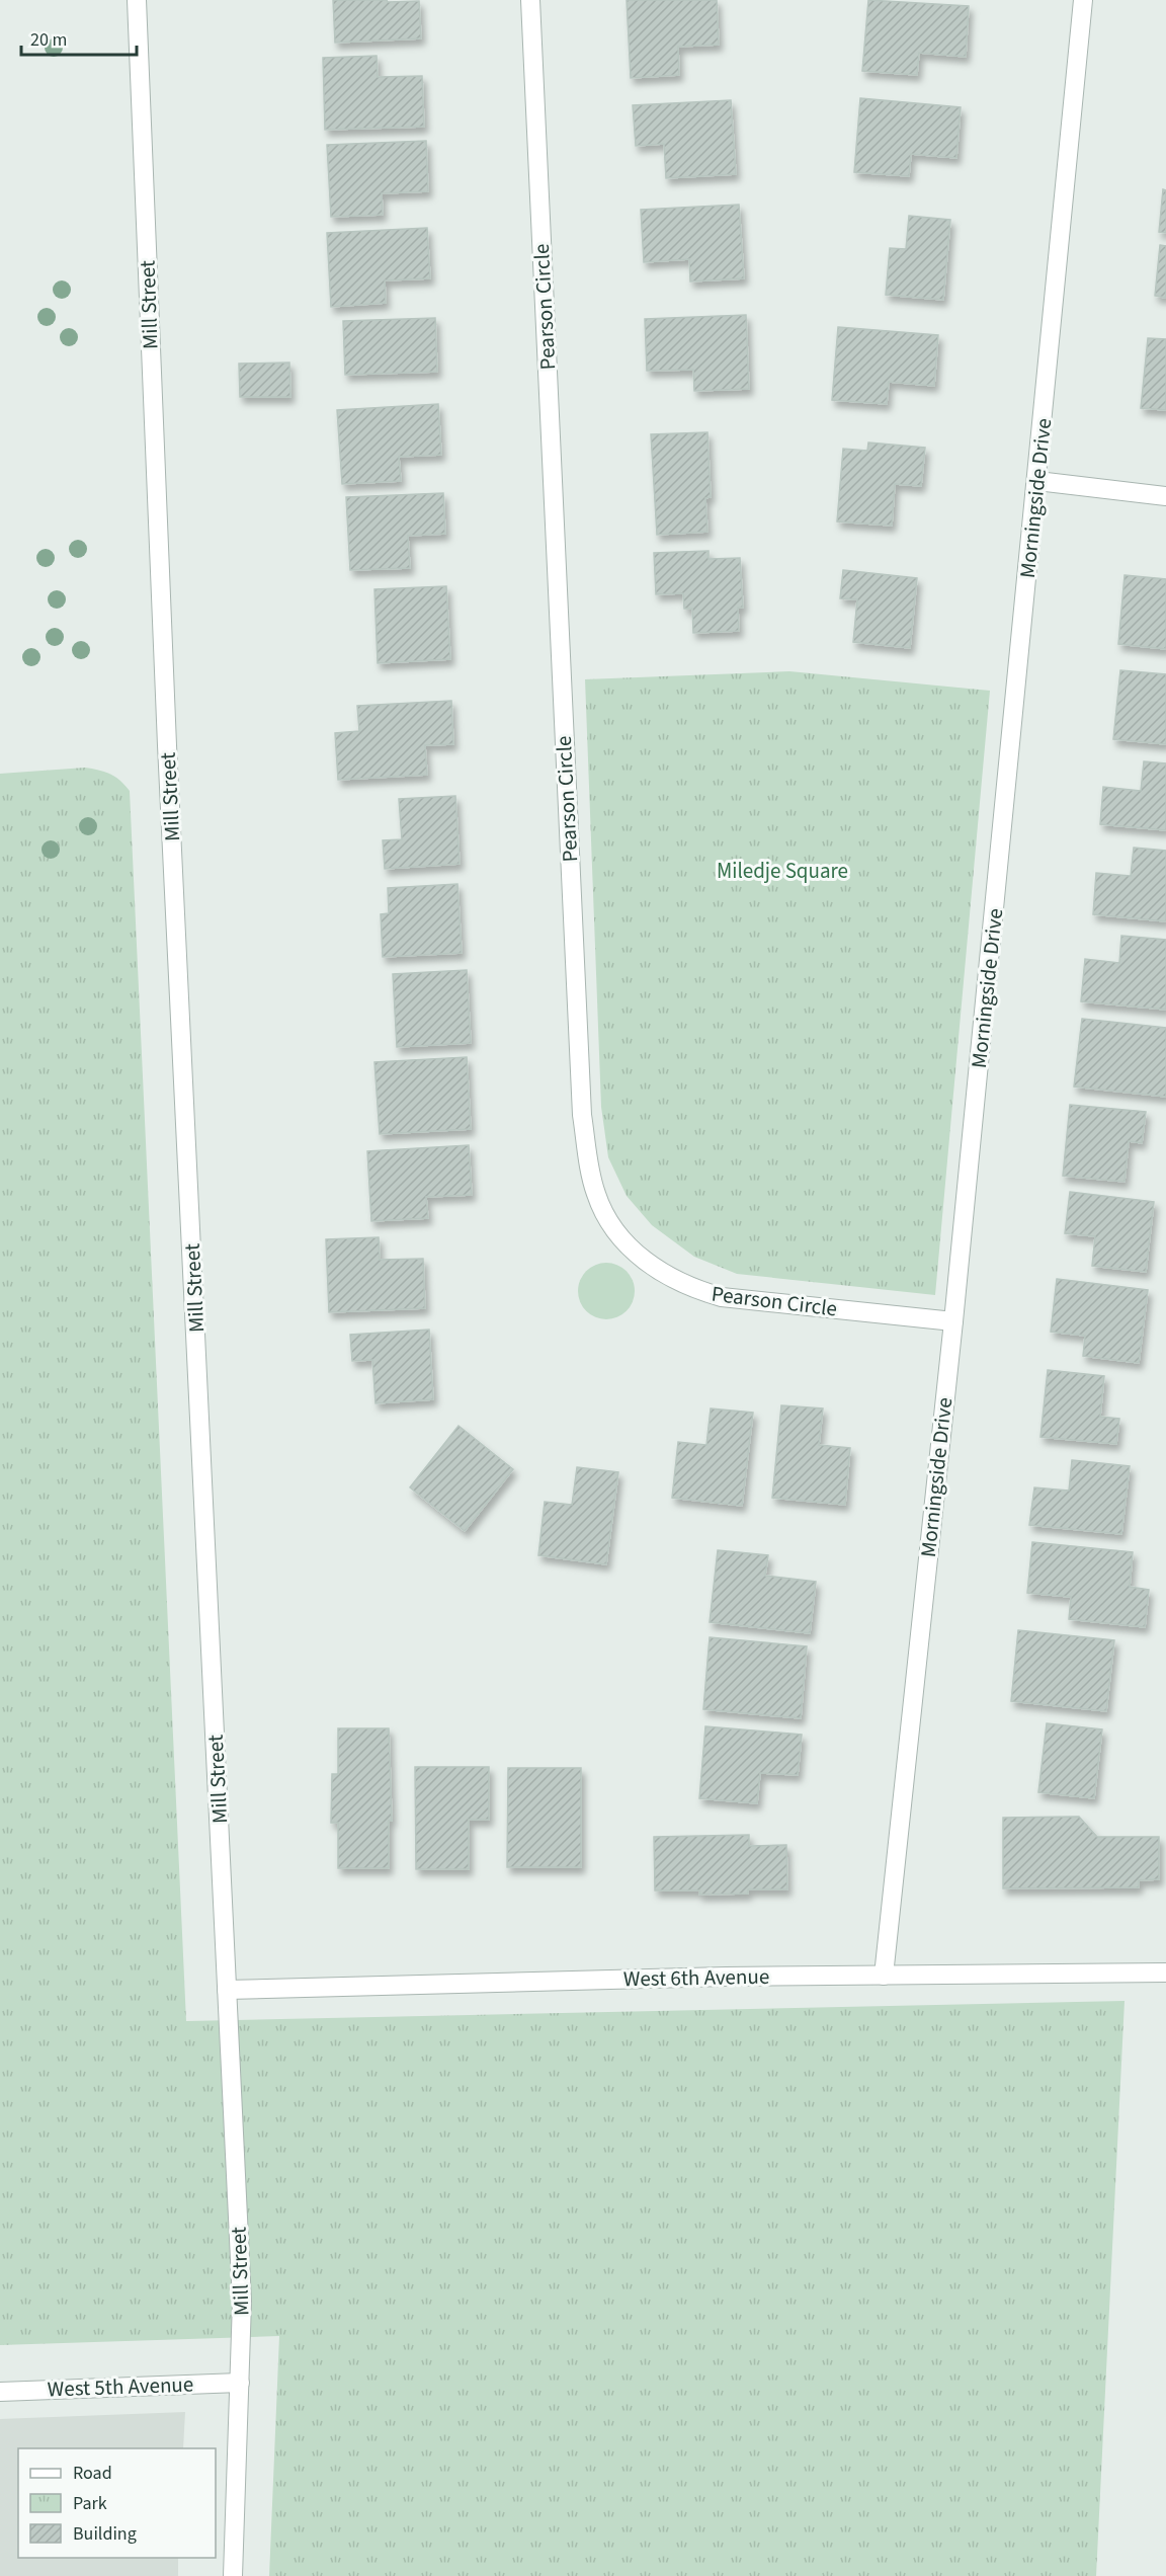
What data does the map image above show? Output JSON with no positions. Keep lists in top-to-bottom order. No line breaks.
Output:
{"streets":{"street":["Mill Street","Pearson Circle","Morningside Drive","West 6th Avenue","West 5th Avenue"]},"crossings":[["Mill Street","West 6th Avenue"],["Mill Street","West 5th Avenue"],["Pearson Circle","Morningside Drive"],["Morningside Drive","West 6th Avenue"]],"parks":["Miledje Square"],"legend":["Road","Park","Building"],"scale_bar":"20 m"}
